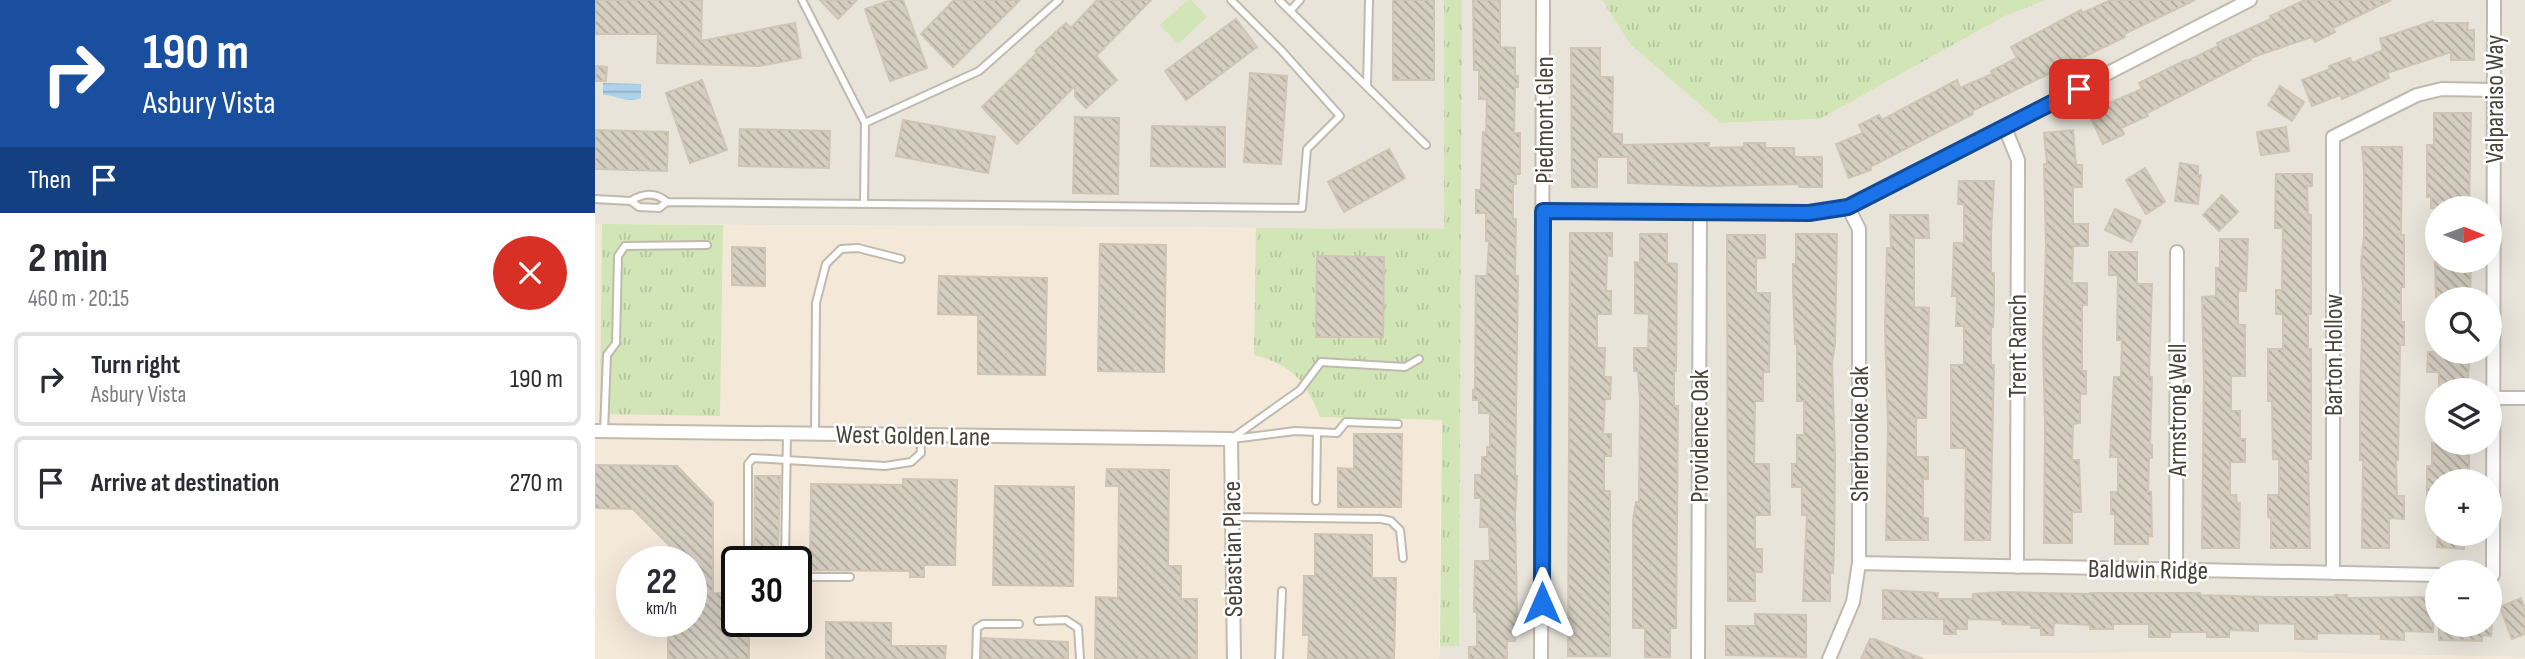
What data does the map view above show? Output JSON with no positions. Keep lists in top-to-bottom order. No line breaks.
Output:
{"streets":{"street":["Valparaiso Way","Piedmont Glen","Trent Ranch","Barton Hollow","Armstrong Well","Sherbrooke Oak","West Golden Lane","Providence Oak","Sebastian Place","Baldwin Ridge"]},"crossings":[["Valparaiso Way","Barton Hollow"],["Trent Ranch","Baldwin Ridge"],["Barton Hollow","Baldwin Ridge"],["Armstrong Well","Baldwin Ridge"],["Sherbrooke Oak","Baldwin Ridge"],["West Golden Lane","Sebastian Place"]],"north":"right","page":{"turn":["190 m","Asbury Vista"],"then":"Then","map_buttons":["+","−"],"heading":["2 min","460 m · 20:15"],"list":[{"name":"Turn right","note":"Asbury Vista","value":"190 m"},{"name":"Arrive at destination","value":"270 m"}],"speed":"22 km/h","limit":"30"}}
